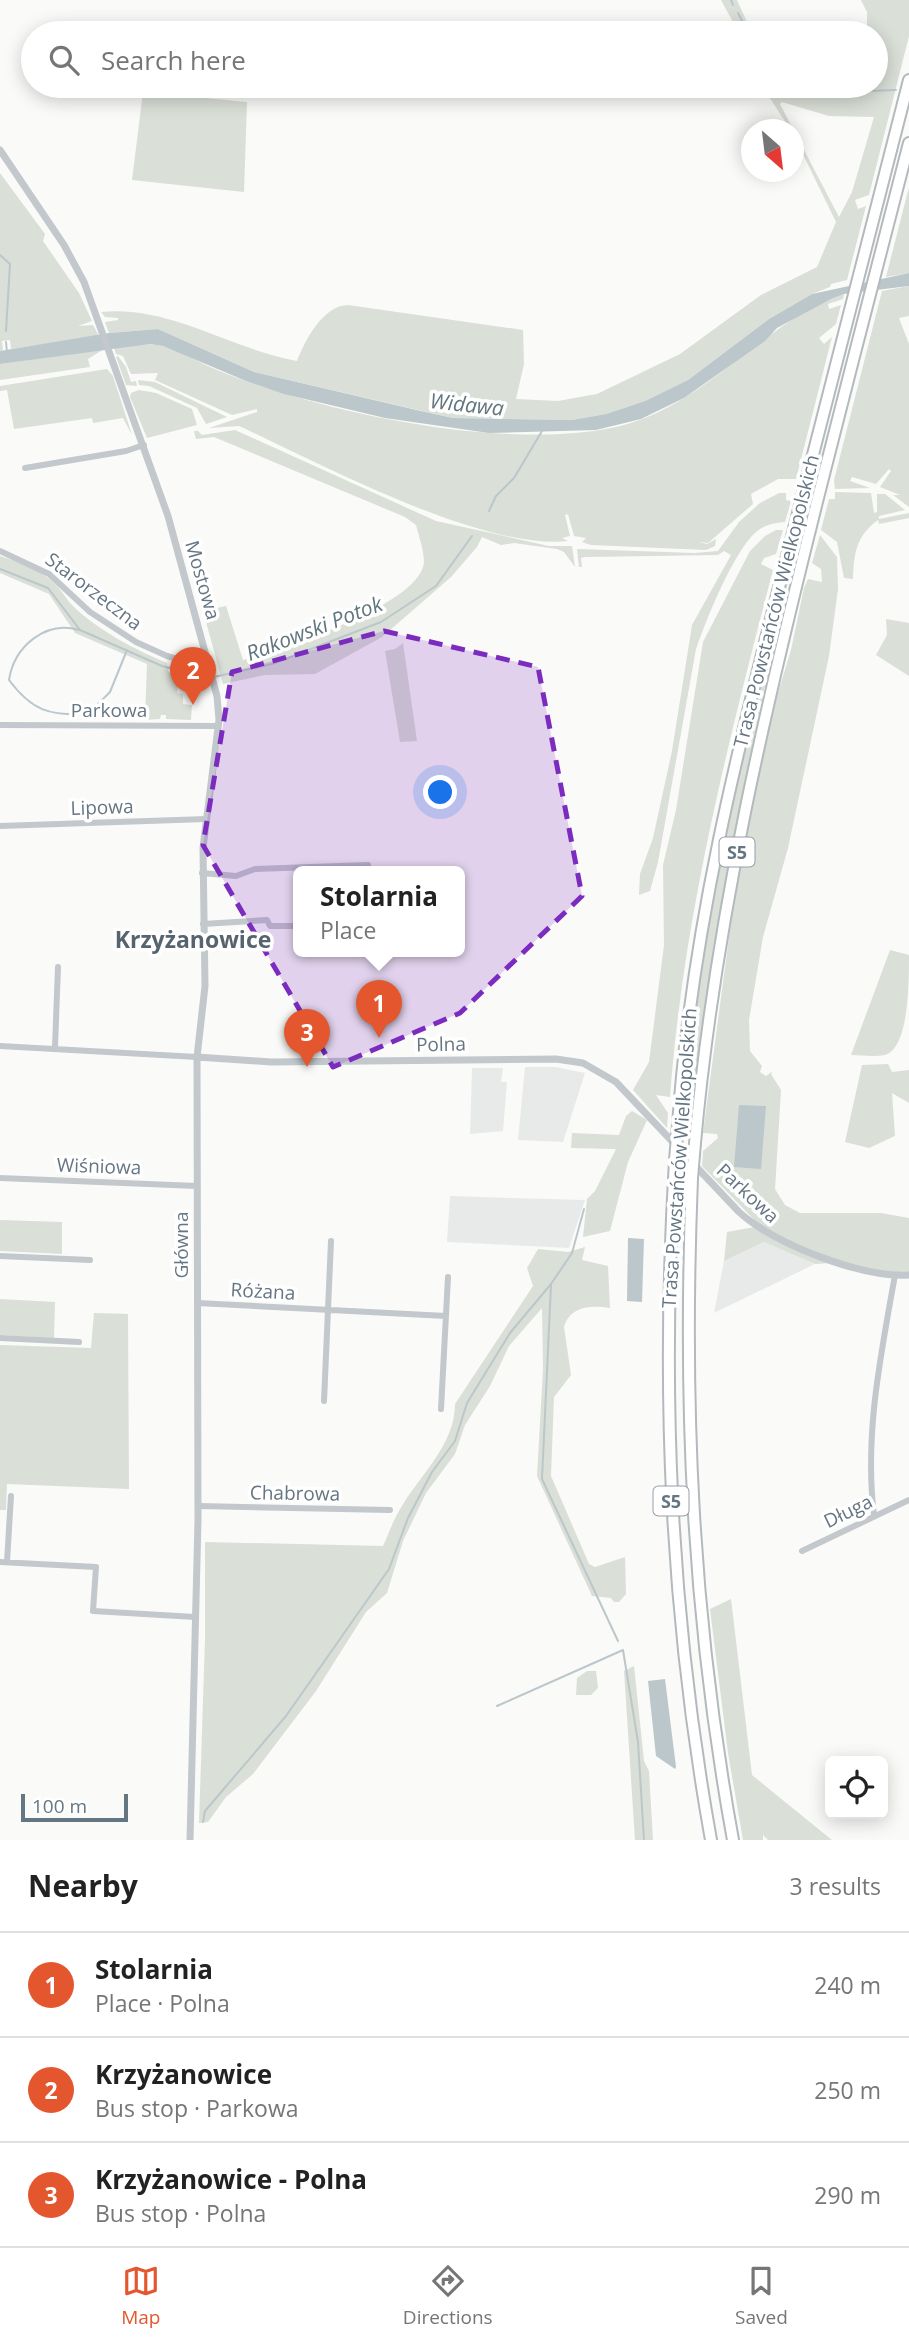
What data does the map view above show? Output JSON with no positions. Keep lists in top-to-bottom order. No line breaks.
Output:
{"streets":{"highway":["Trasa Powstańców Wielkopolskich","S5"],"street":["Mostowa","Starorzeczna","Parkowa","Lipowa","Polna","Wiśniowa","Główna","Różana","Chabrowa","Długa"]},"crossings":[["Mostowa","Starorzeczna"],["Mostowa","Parkowa"],["Mostowa","Główna"],["Parkowa","Polna"],["Parkowa","Główna"],["Lipowa","Główna"],["Polna","Główna"],["Wiśniowa","Główna"],["Główna","Różana"],["Główna","Chabrowa"]],"districts":["Krzyżanowice"],"water":["Widawa","Rakowski Potok"],"scale_bar":"100 m","north":"bottom right","page":{"search":"Search here","pins":["2","1","3"],"popup":["Stolarnia","Place"],"scale":"100 m","heading":["Nearby","3 results"],"list":[{"mark":"1","name":"Stolarnia","note":"Place · Polna","value":"240 m"},{"mark":"2","name":"Krzyżanowice","note":"Bus stop · Parkowa","value":"250 m"},{"mark":"3","name":"Krzyżanowice - Polna","note":"Bus stop · Polna","value":"290 m"}],"nav":["Map","Directions","Saved"]}}
